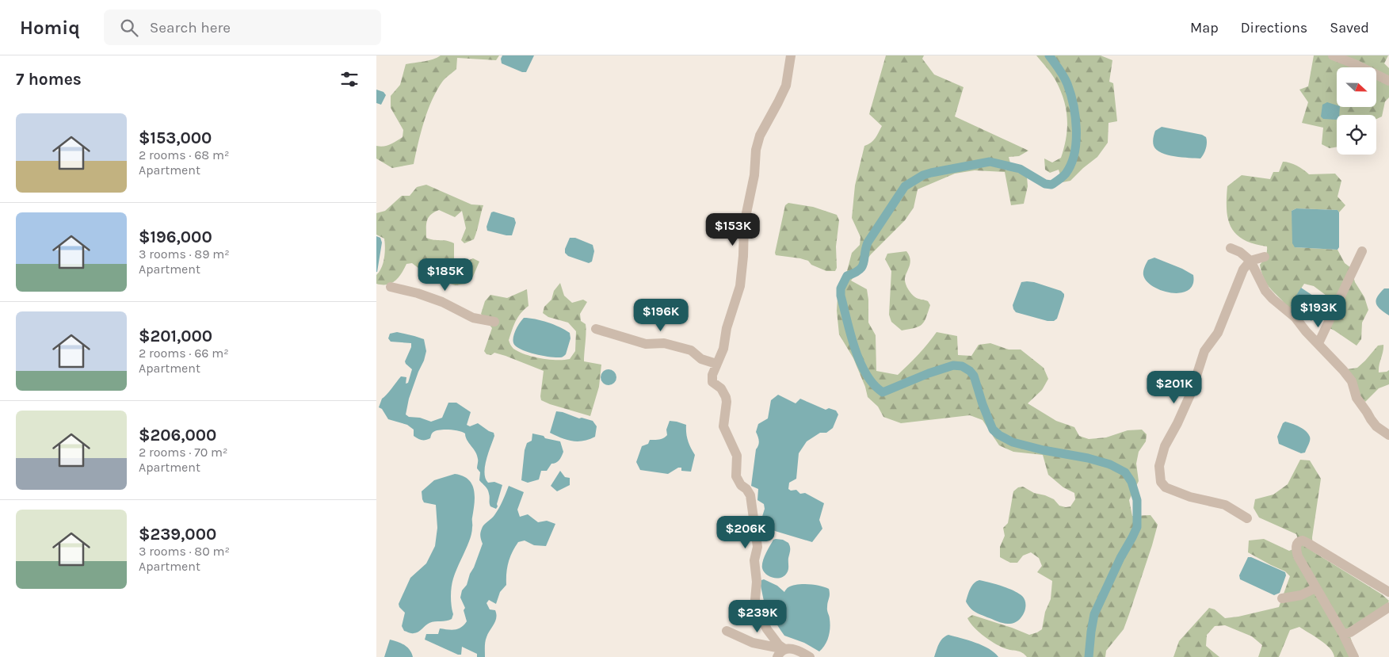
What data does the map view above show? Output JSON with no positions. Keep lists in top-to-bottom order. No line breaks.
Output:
{"north":"right","page":{"header":"Homiq","search":"Search here","nav":["Map","Directions","Saved"],"heading":"7 homes","list":[{"name":"$153,000","note":"2 rooms · 68 m² · Apartment"},{"name":"$196,000","note":"3 rooms · 89 m² · Apartment"},{"name":"$201,000","note":"2 rooms · 66 m² · Apartment"},{"name":"$206,000","note":"2 rooms · 70 m² · Apartment"},{"name":"$239,000","note":"3 rooms · 80 m² · Apartment"}],"price":["$153K","$185K","$193K","$196K","$201K","$206K","$239K"]}}
